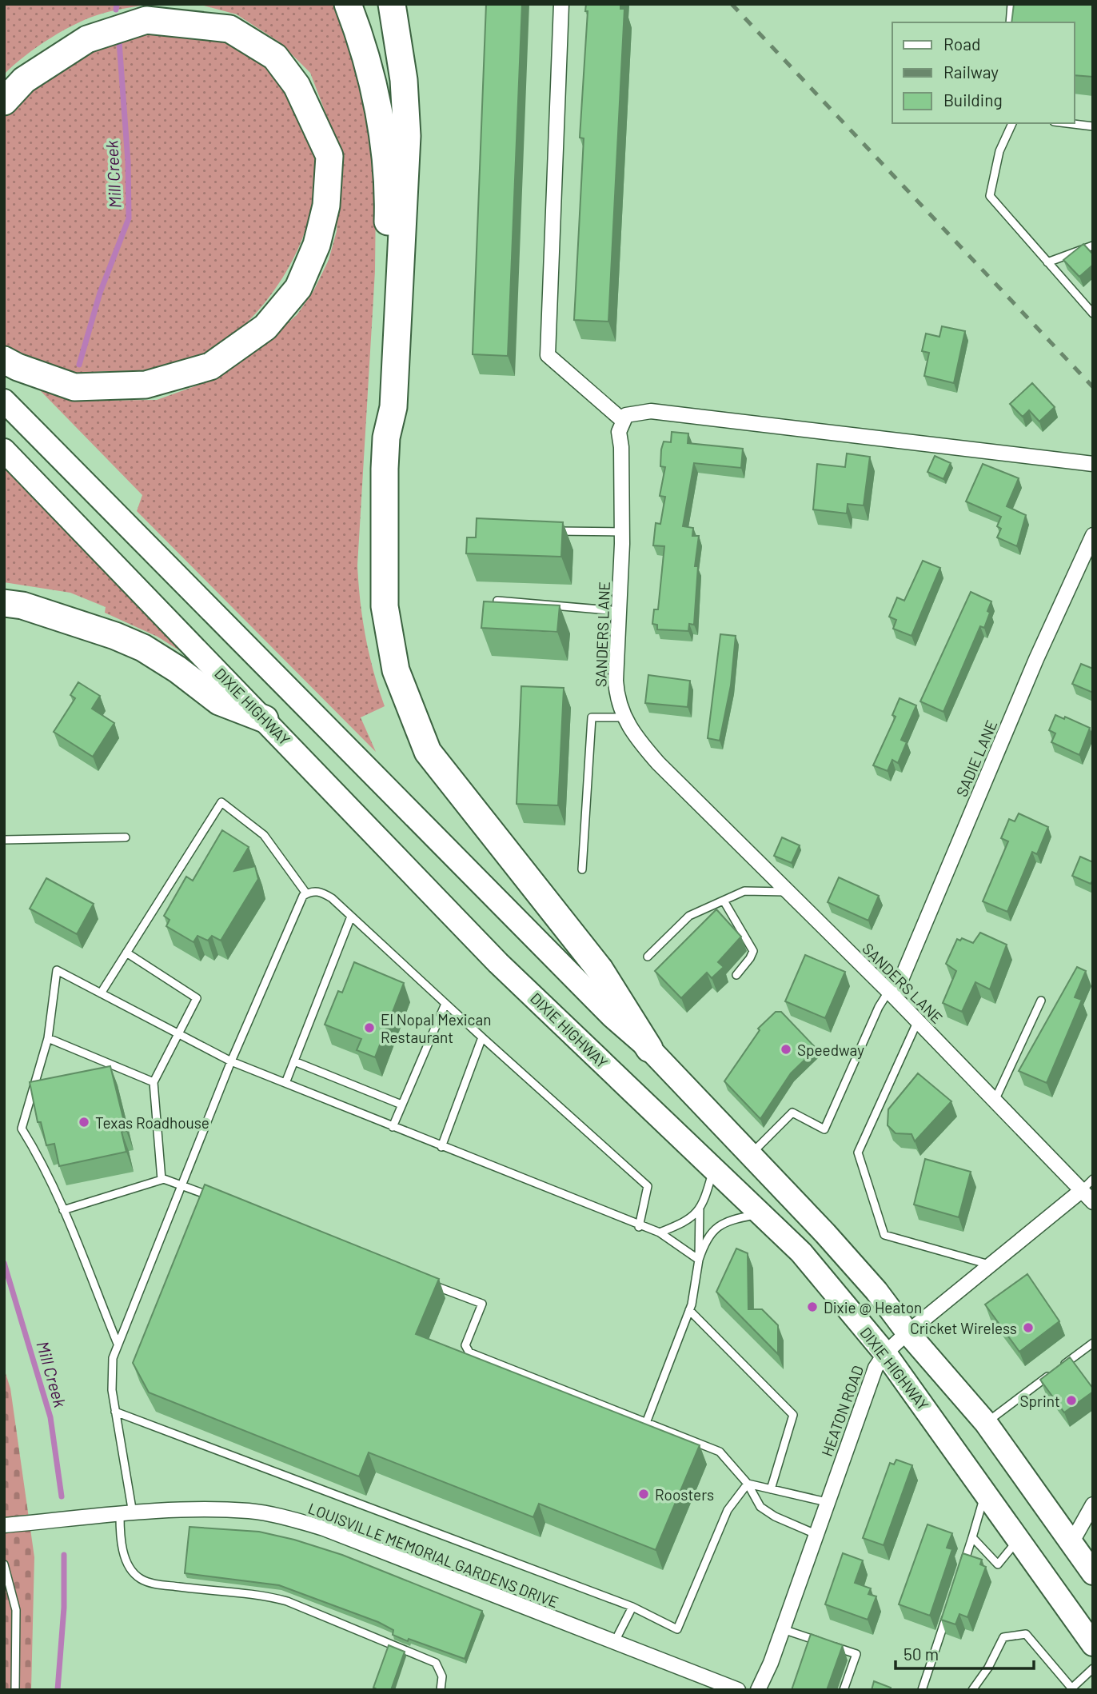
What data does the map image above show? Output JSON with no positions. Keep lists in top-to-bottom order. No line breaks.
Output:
{"streets":{"main road":["DIXIE HIGHWAY"],"street":["SANDERS LANE","SADIE LANE","HEATON ROAD","LOUISVILLE MEMORIAL GARDENS DRIVE"]},"crossings":[["SANDERS LANE","SADIE LANE"],["SANDERS LANE","HEATON ROAD"],["DIXIE HIGHWAY","HEATON ROAD"]],"water":["Mill Creek"],"places":["El Nopal Mexican Restaurant","Speedway","Texas Roadhouse","Dixie @ Heaton","Cricket Wireless","Sprint","Roosters"],"legend":["Road","Railway","Building"],"scale_bar":"50 m"}
